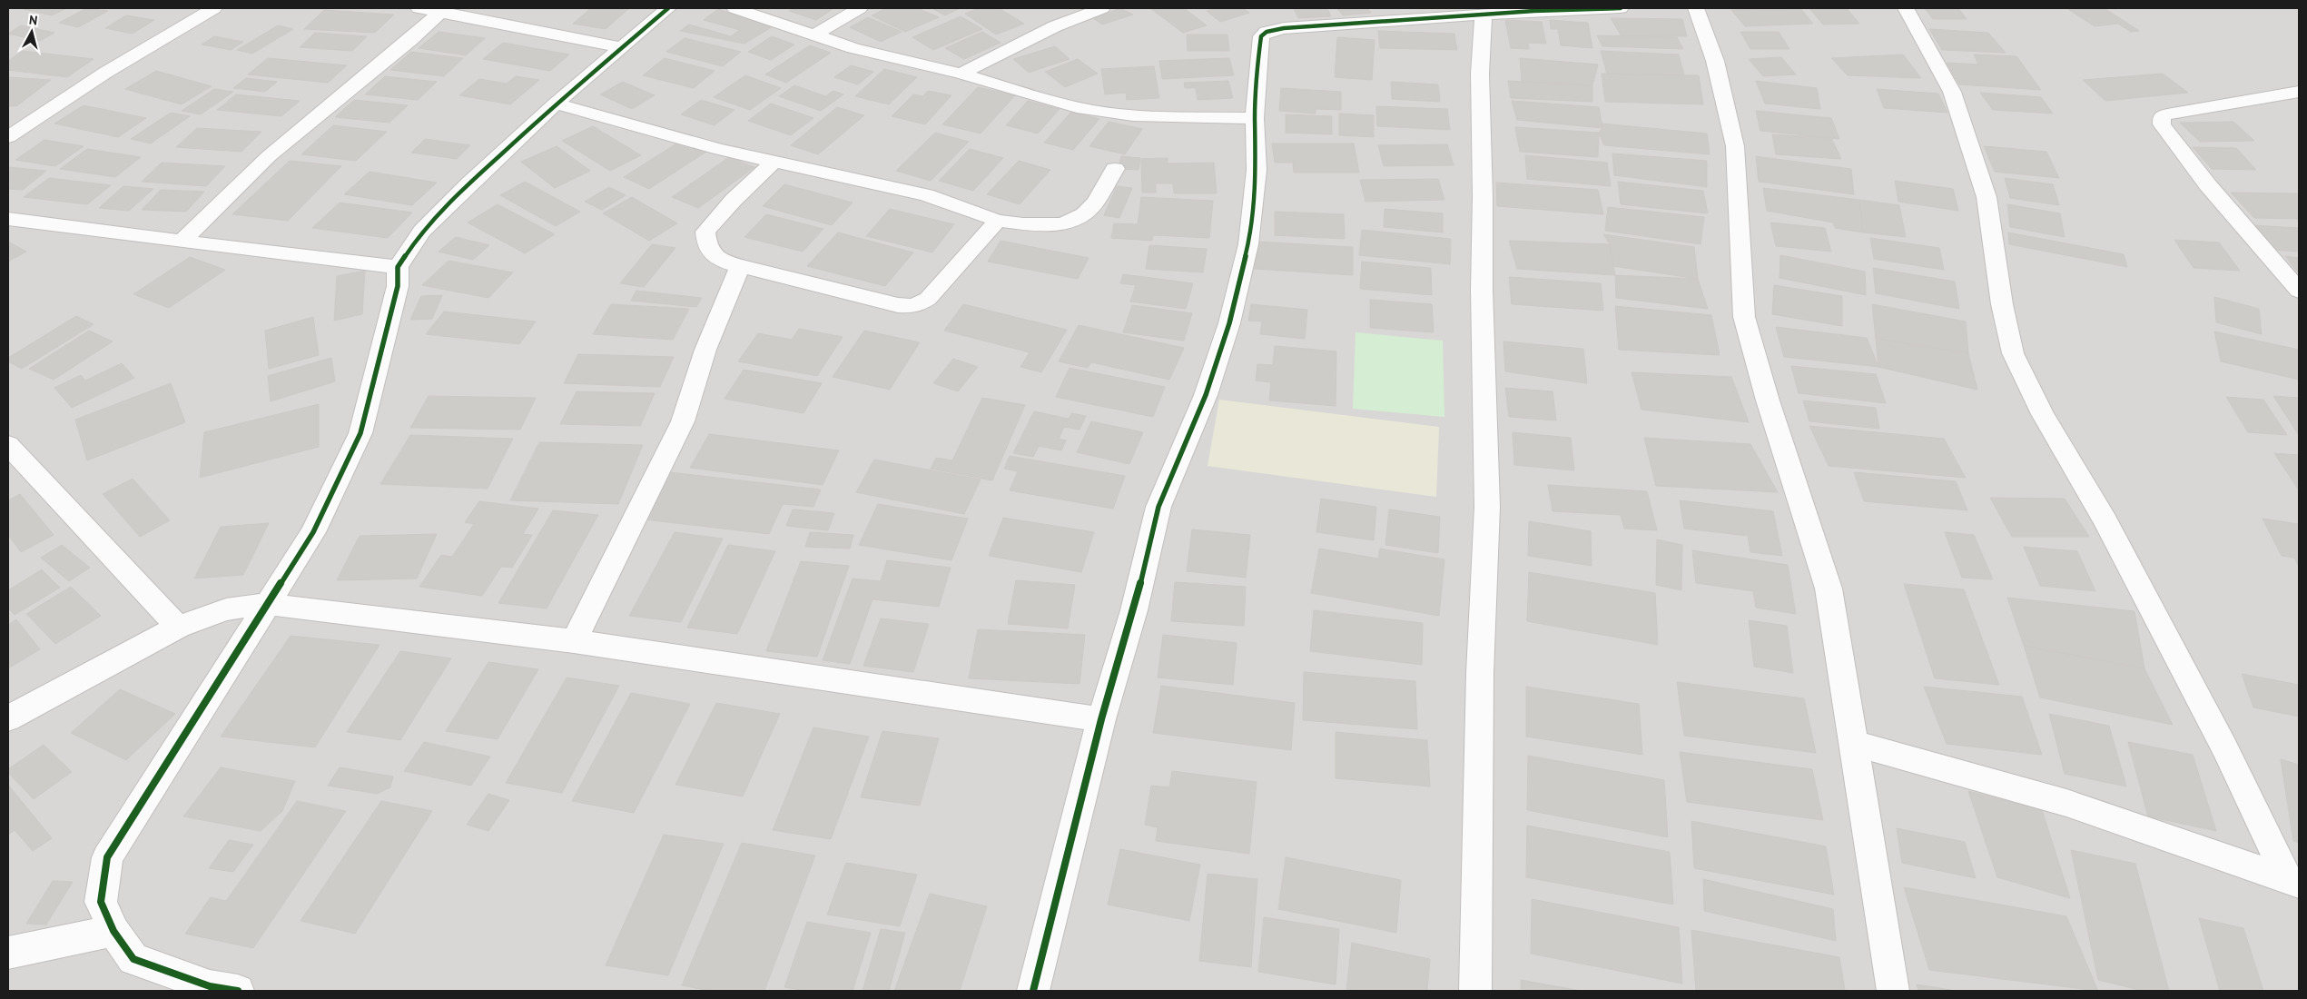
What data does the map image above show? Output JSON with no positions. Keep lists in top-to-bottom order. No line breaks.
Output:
{"north":"top"}
